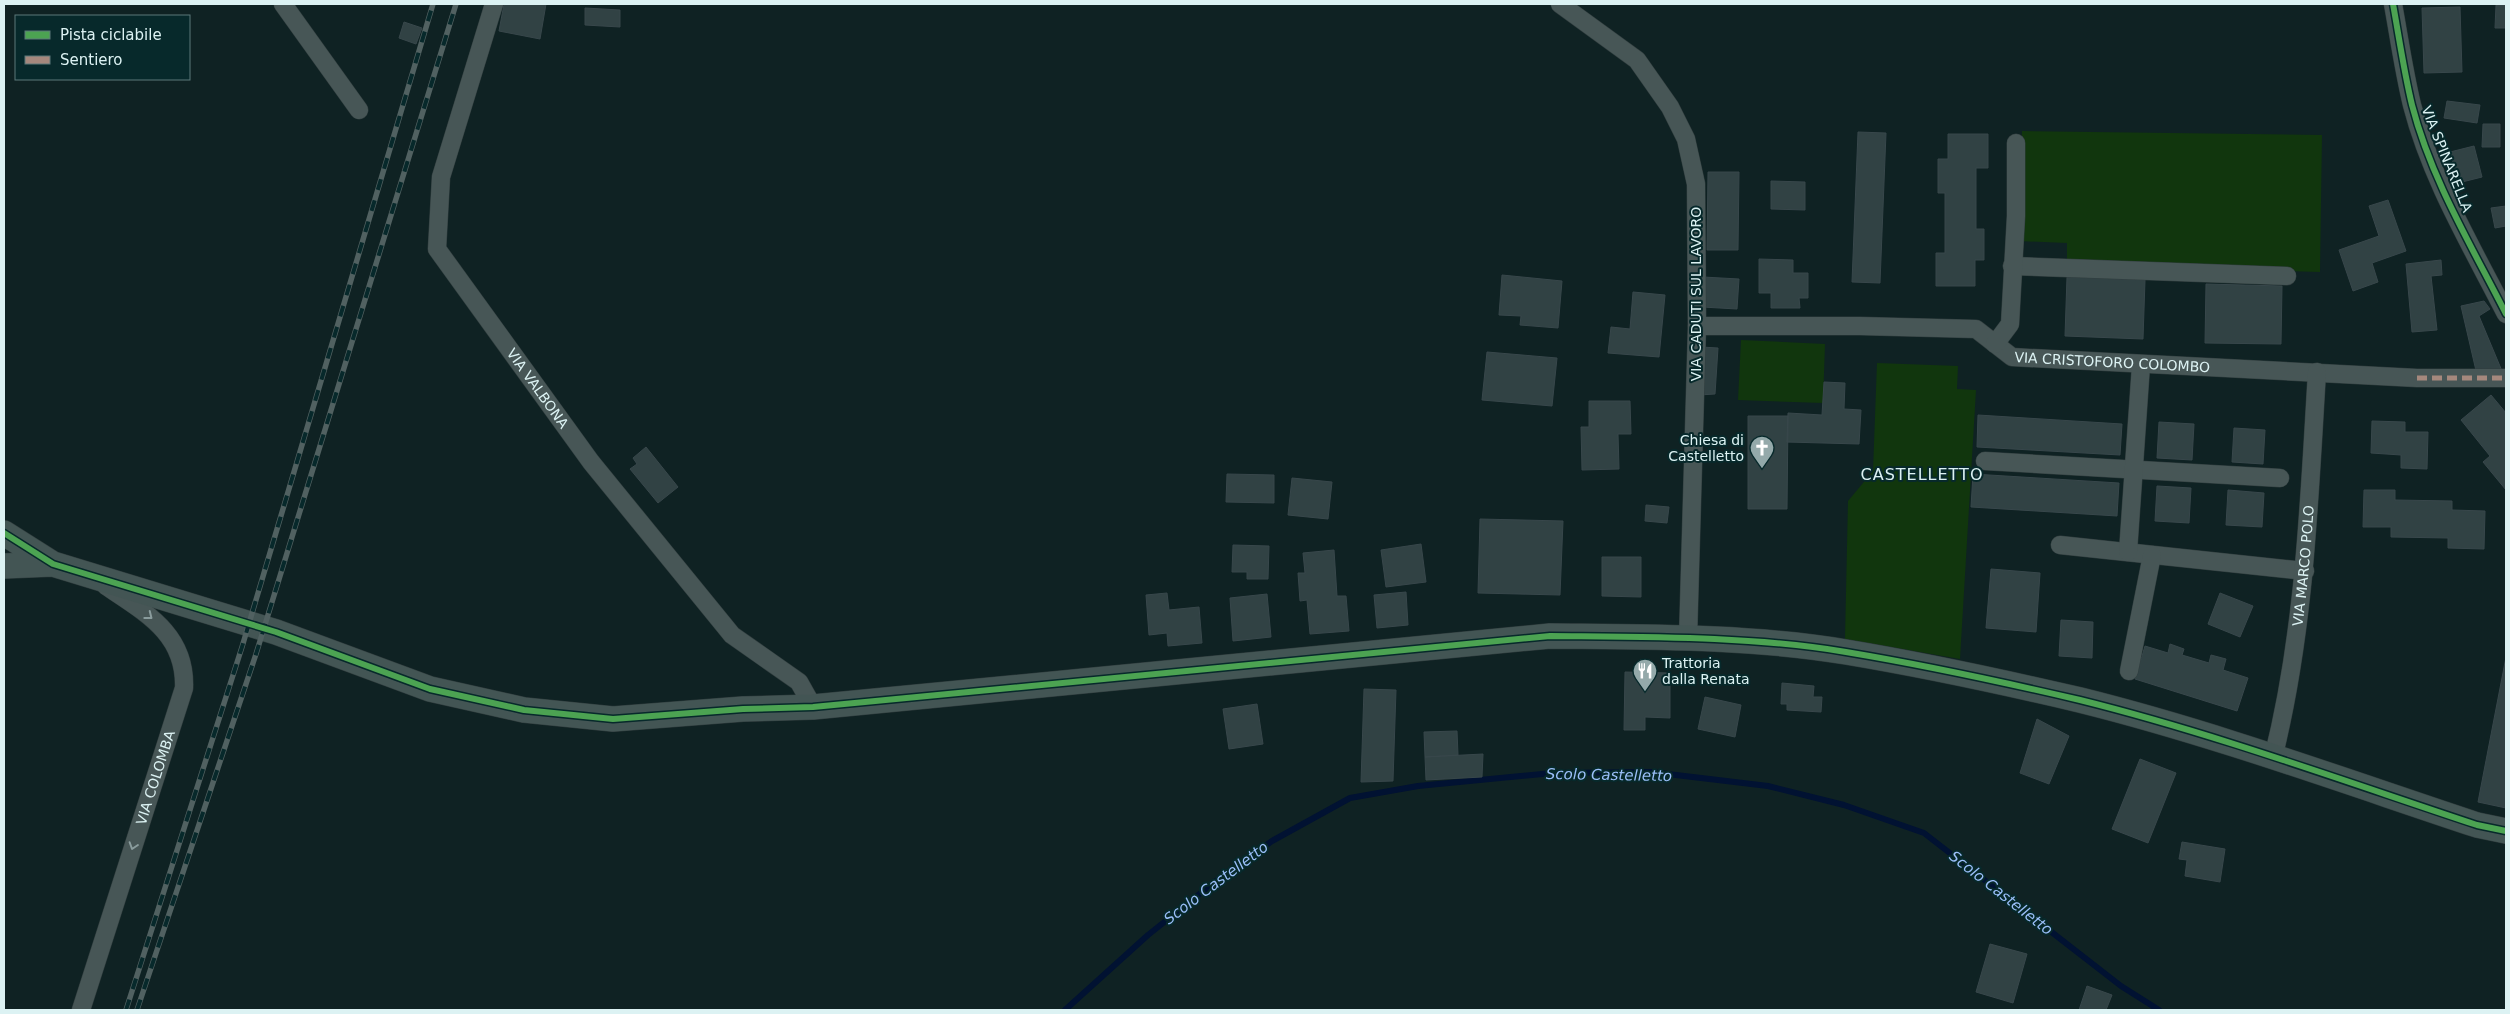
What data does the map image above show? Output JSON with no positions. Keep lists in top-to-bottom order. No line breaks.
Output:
{"streets":{"street":["VIA SPINARELLA","VIA CADUTI SUL LAVORO","VIA CRISTOFORO COLOMBO","VIA VALBONA","VIA MARCO POLO","VIA COLOMBA"]},"crossings":[["VIA CADUTI SUL LAVORO","VIA CRISTOFORO COLOMBO"],["VIA CRISTOFORO COLOMBO","VIA MARCO POLO"]],"one_way":["VIA COLOMBA"],"districts":["CASTELLETTO"],"water":["Scolo Castelletto"],"places":{"church":["Chiesa di Castelletto"],"restaurant":["Trattoria dalla Renata"]},"legend":["Pista ciclabile","Sentiero"]}
